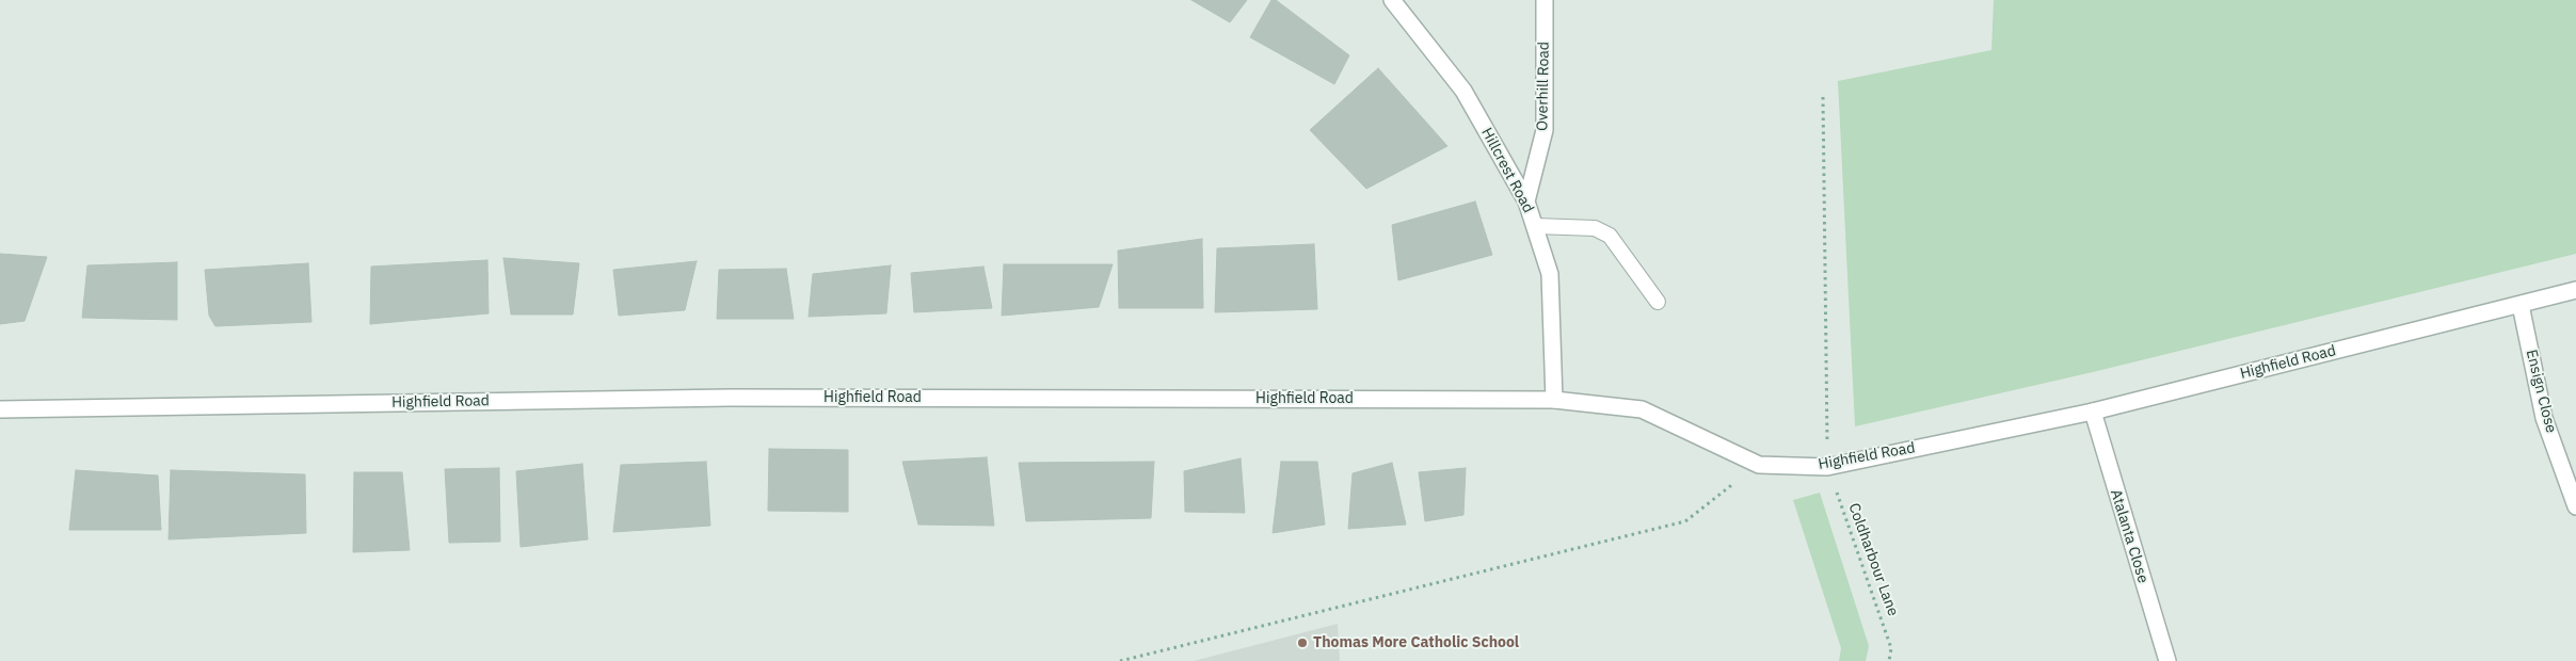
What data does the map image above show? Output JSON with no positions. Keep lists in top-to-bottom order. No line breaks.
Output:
{"streets":{"street":["Overhill Road","Hillcrest Road","Highfield Road","Ensign Close","Atalanta Close"],"path":["Coldharbour Lane"]},"crossings":[["Overhill Road","Hillcrest Road"],["Hillcrest Road","Highfield Road"],["Highfield Road","Ensign Close"],["Highfield Road","Atalanta Close"],["Highfield Road","Coldharbour Lane"]],"places":["Thomas More Catholic School"]}
